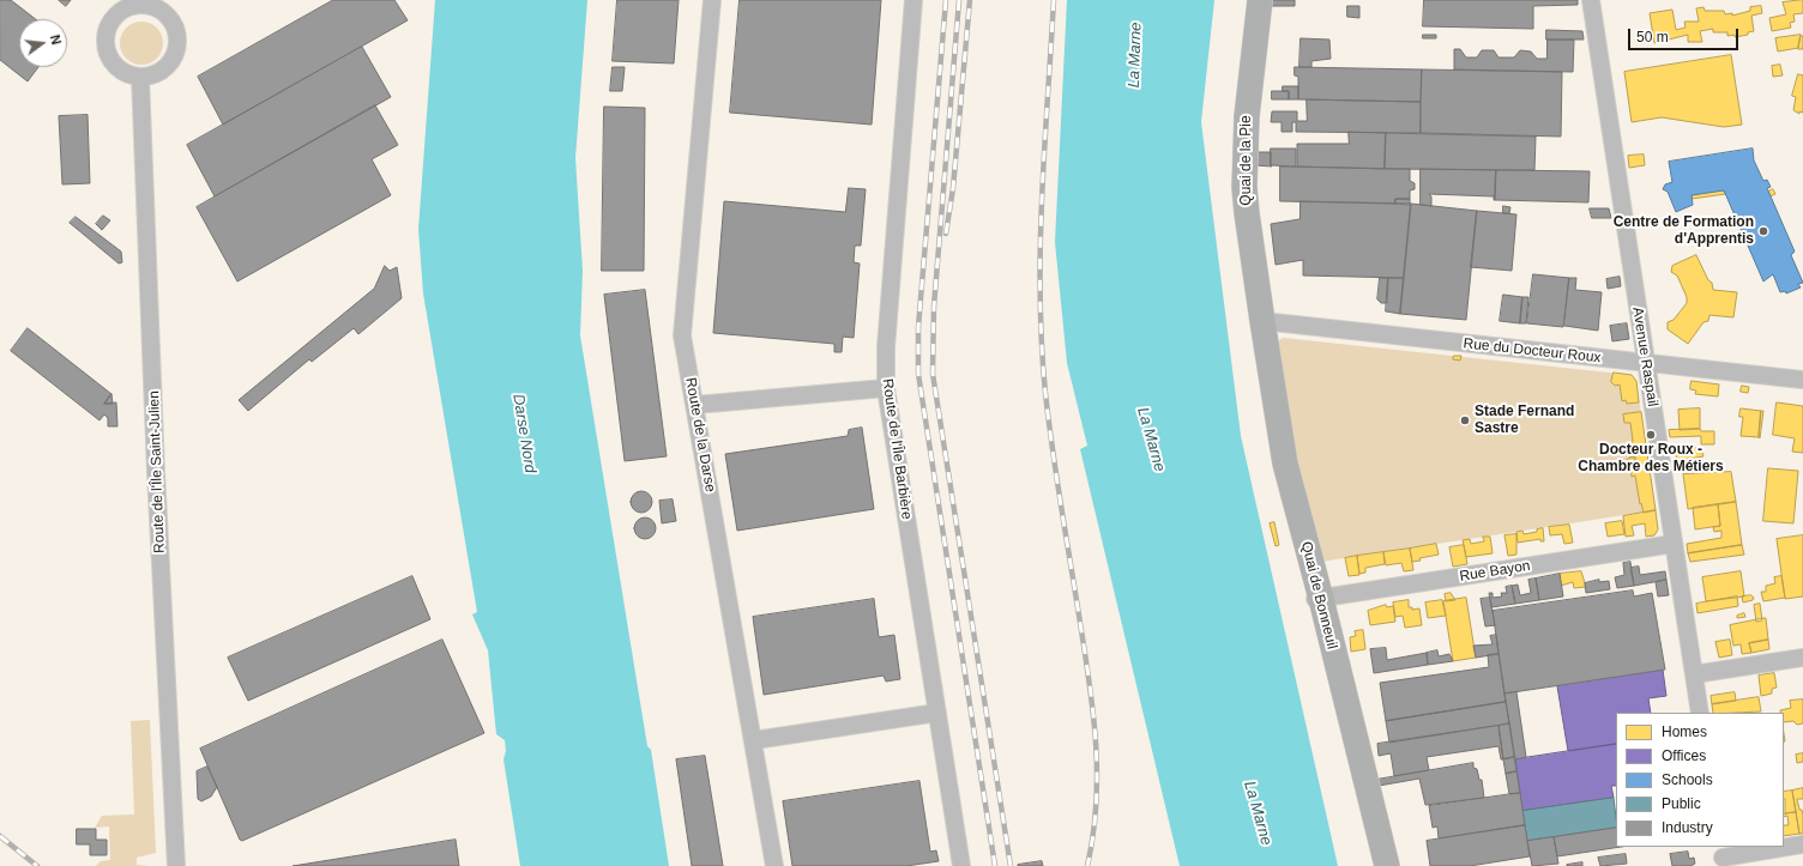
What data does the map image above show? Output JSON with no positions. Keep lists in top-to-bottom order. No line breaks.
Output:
{"streets":{"street":["Quai de la Pie","Rue du Docteur Roux","Avenue Raspail","Route de la Darse","Route de l'Île Barbière","Route de l'Île Saint-Julien","Rue Bayon","Quai de Bonneuil"]},"crossings":[["Quai de la Pie","Rue du Docteur Roux"],["Quai de la Pie","Quai de Bonneuil"],["Rue du Docteur Roux","Avenue Raspail"],["Rue du Docteur Roux","Quai de Bonneuil"],["Avenue Raspail","Rue Bayon"],["Rue Bayon","Quai de Bonneuil"]],"water":["La Marne","Darse Nord"],"places":["Centre de Formation d'Apprentis","Stade Fernand Sastre","Docteur Roux - Chambre des Métiers"],"legend":["Homes","Offices","Schools","Public","Industry"],"scale_bar":"50 m","north":"right"}
